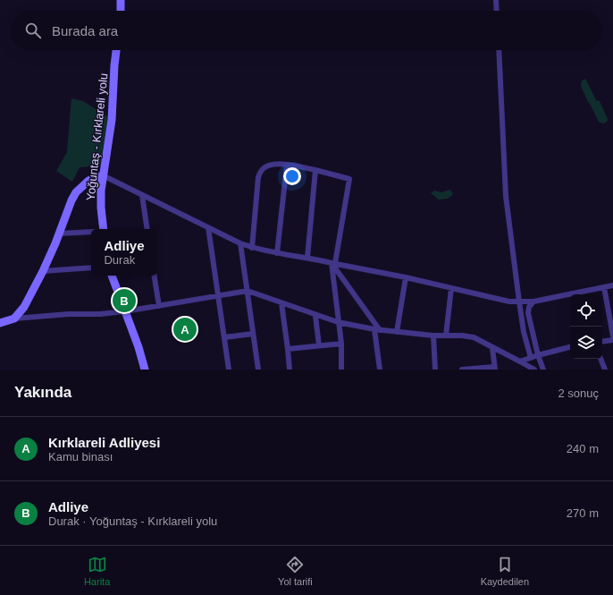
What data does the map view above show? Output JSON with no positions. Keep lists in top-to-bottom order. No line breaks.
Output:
{"streets":{"street":["Yoğuntaş - Kırklareli yolu"]},"page":{"search":"Burada ara","popup":["Adliye","Durak"],"pins":["B","A"],"heading":["Yakında","2 sonuç"],"list":[{"mark":"A","name":"Kırklareli Adliyesi","note":"Kamu binası","value":"240 m"},{"mark":"B","name":"Adliye","note":"Durak · Yoğuntaş - Kırklareli yolu","value":"270 m"}],"nav":["Harita","Yol tarifi","Kaydedilen"]}}
